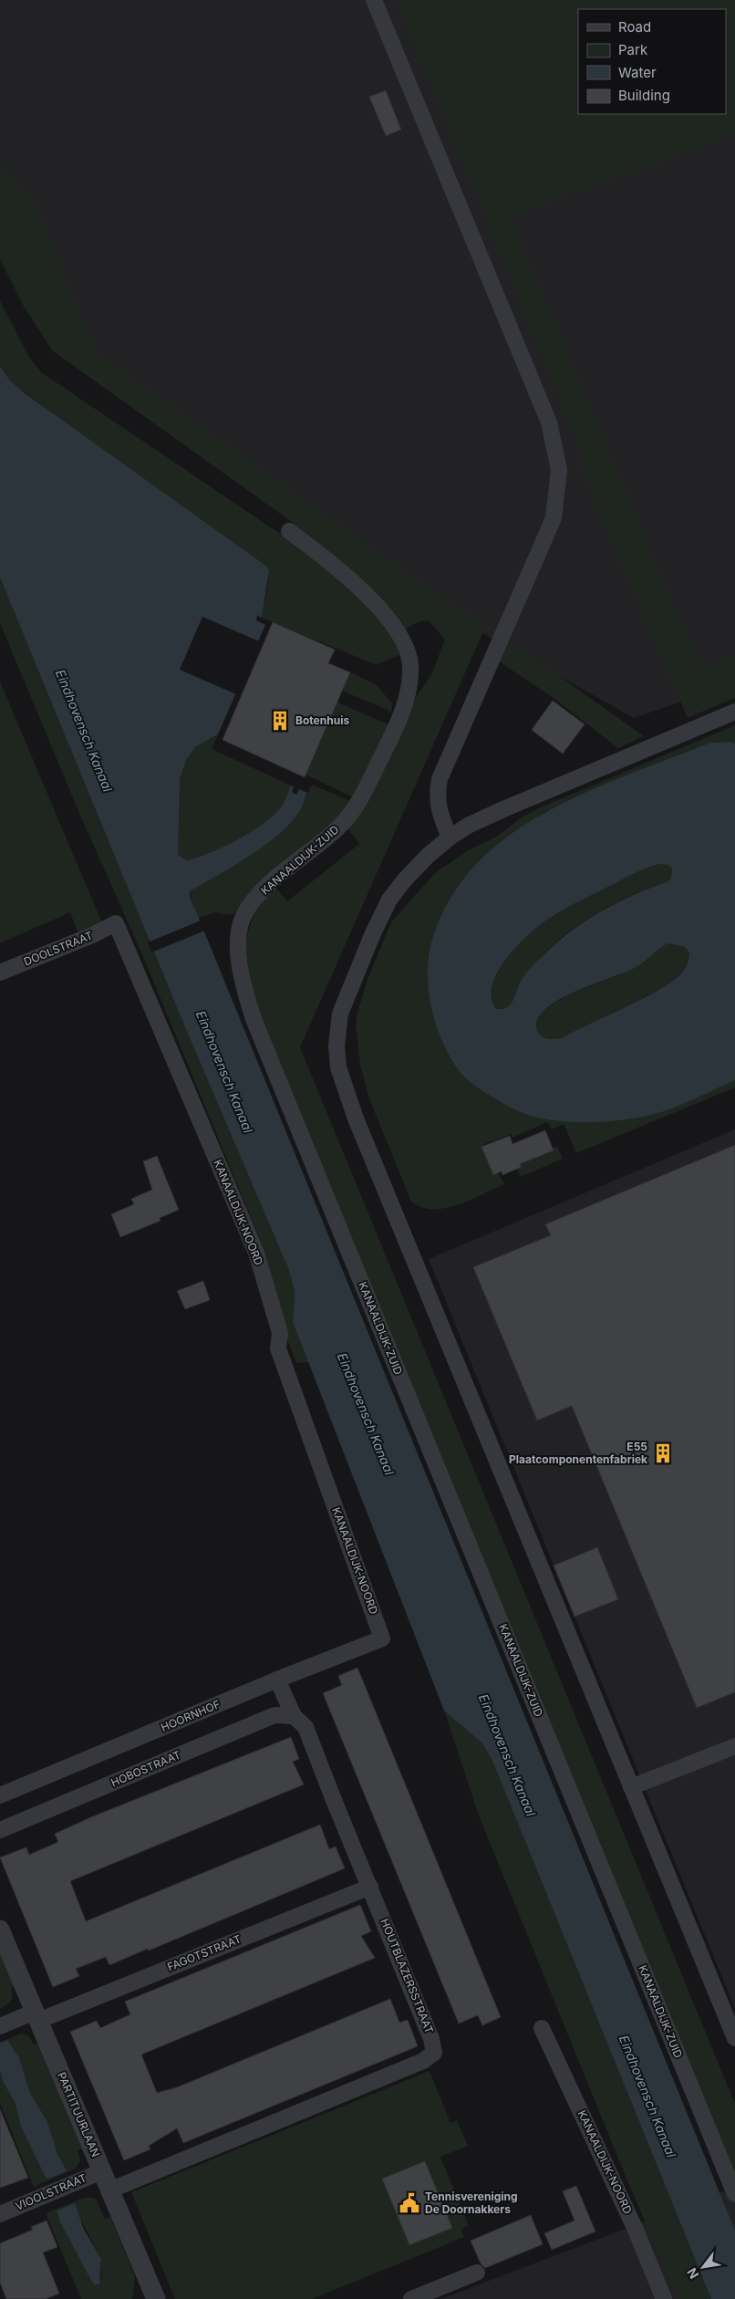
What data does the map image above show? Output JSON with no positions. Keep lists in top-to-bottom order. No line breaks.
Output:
{"streets":{"street":["KANAALDIJK-ZUID","DOOLSTRAAT","KANAALDIJK-NOORD","HOORNHOF","HOBOSTRAAT","FAGOTSTRAAT","HOUTBLAZERSSTRAAT","PARTITUURLAAN","VIOOLSTRAAT"]},"crossings":[["DOOLSTRAAT","KANAALDIJK-NOORD"],["KANAALDIJK-NOORD","HOORNHOF"],["HOORNHOF","HOUTBLAZERSSTRAAT"],["HOBOSTRAAT","HOUTBLAZERSSTRAAT"],["FAGOTSTRAAT","HOUTBLAZERSSTRAAT"],["FAGOTSTRAAT","PARTITUURLAAN"],["HOUTBLAZERSSTRAAT","PARTITUURLAAN"],["PARTITUURLAAN","VIOOLSTRAAT"]],"water":["Eindhovensch Kanaal"],"places":{"building":["Botenhuis","E55 Plaatcomponentenfabriek"],"public building":["Tennisvereniging De Doornakkers"]},"legend":["Road","Park","Water","Building"],"north":"bottom left"}
